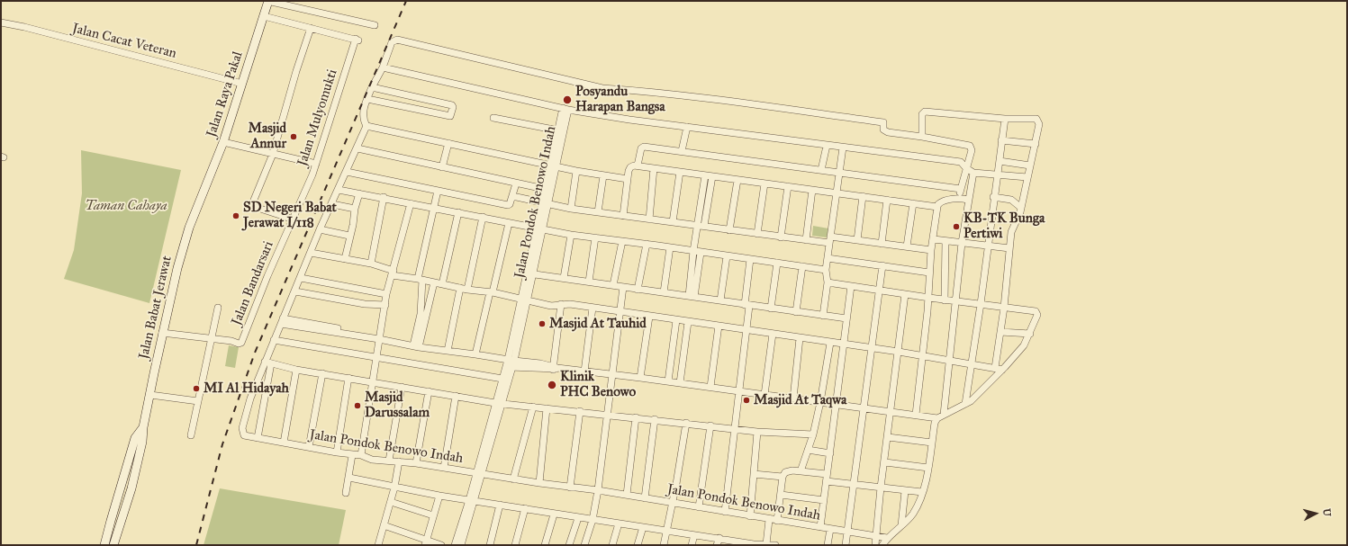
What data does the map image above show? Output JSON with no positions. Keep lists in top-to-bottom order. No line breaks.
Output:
{"streets":{"main road":["Jalan Raya Pakal","Jalan Babat Jerawat"],"street":["Jalan Cacat Veteran","Jalan Mulyomukti","Jalan Pondok Benowo Indah","Jalan Bandarsari"]},"crossings":[["Jalan Cacat Veteran","Jalan Raya Pakal"],["Jalan Raya Pakal","Jalan Mulyomukti"],["Jalan Raya Pakal","Jalan Babat Jerawat"],["Jalan Mulyomukti","Jalan Bandarsari"],["Jalan Bandarsari","Jalan Babat Jerawat"]],"parks":["Taman Cahaya"],"places":["Posyandu Harapan Bangsa","Masjid Annur","SD Negeri Babat Jerawat I/118","KB-TK Bunga Pertiwi","Masjid At Tauhid","Klinik PHC Benowo","MI Al Hidayah","Masjid At Taqwa","Masjid Darussalam"],"north":"right"}
